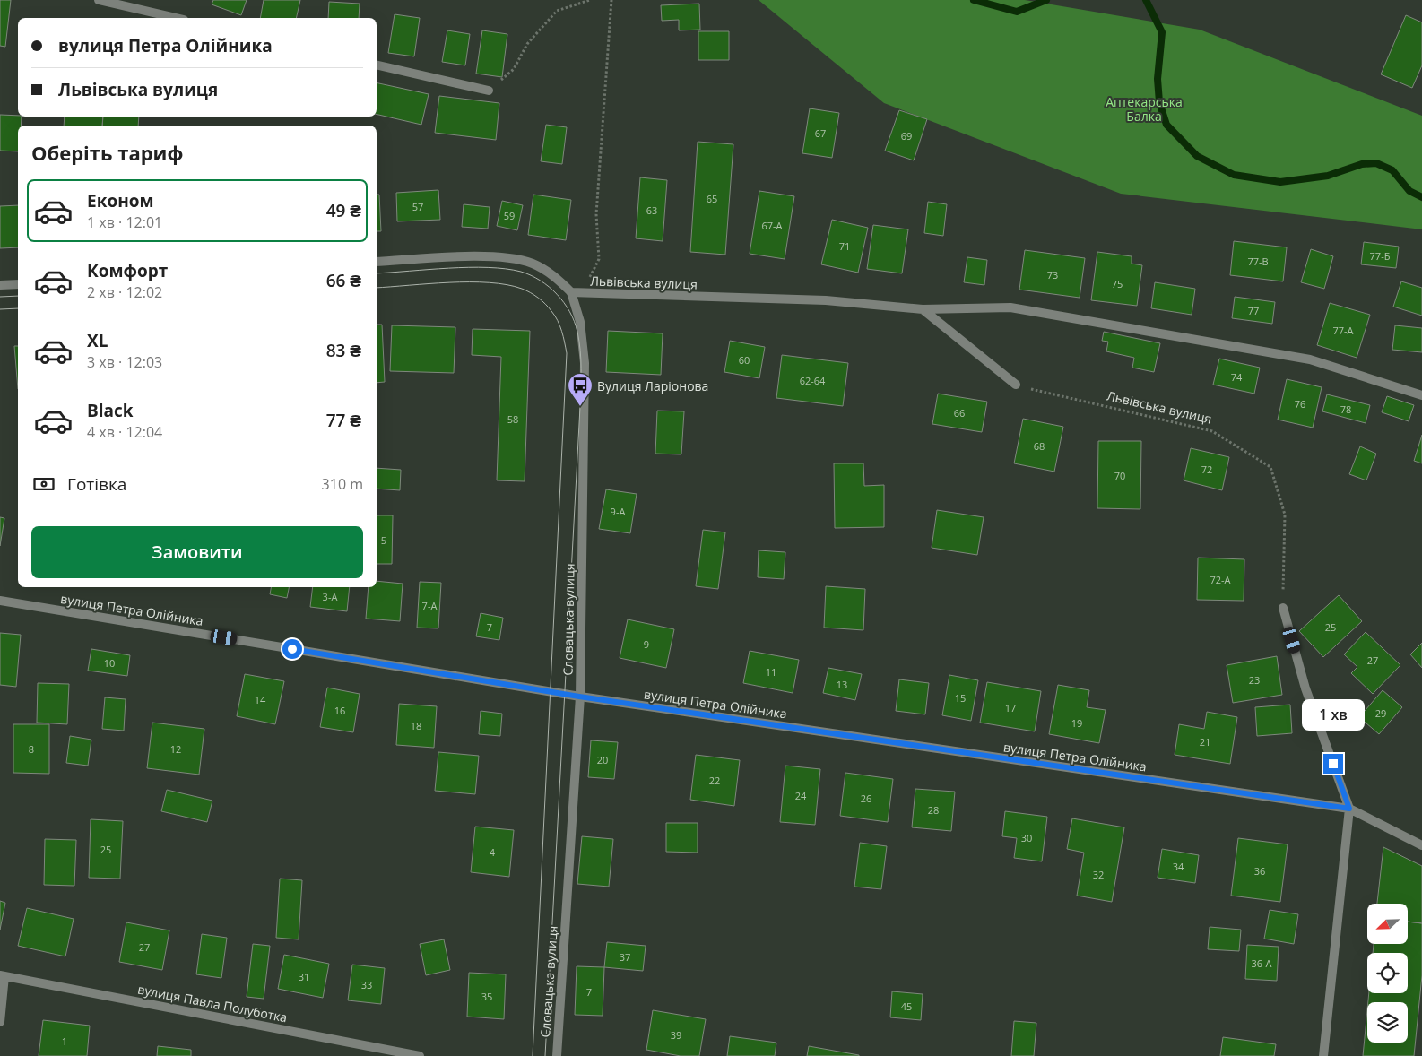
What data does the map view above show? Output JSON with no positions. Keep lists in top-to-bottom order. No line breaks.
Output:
{"streets":{"street":["Львівська вулиця","вулиця Петра Олійника","Словацька вулиця","вулиця Павла Полуботка"]},"crossings":[["Львівська вулиця","Словацька вулиця"],["вулиця Петра Олійника","Словацька вулиця"]],"parks":["Аптекарська Балка"],"places":{"bus stop":["Вулиця Ларіонова"]},"house_numbers":["67","69","65","57","63","59","67-А","71","77-Б","77-В","73","75","77","77-А","60","74","62-64","76","78","66","58","68","72","70","9-А","5","72-А","3-А","7-А","7","25","9","27","10","11","23","13","15","14","17","16","29","19","18","21","8","12","20","22","24","26","28","30","25","4","34","36","32","27","37","36-А","31","33","7","35","45","39","1"],"north":"bottom left","page":{"banner":["вулиця Петра Олійника","Львівська вулиця"],"heading":"Оберіть тариф","list":[{"name":"Економ","note":"1 хв · 12:01","value":"49 ₴"},{"name":"Комфорт","note":"2 хв · 12:02","value":"66 ₴"},{"name":"XL","note":"3 хв · 12:03","value":"83 ₴"},{"name":"Black","note":"4 хв · 12:04","value":"77 ₴"}],"pay":["Готівка","310 m"],"buttons":"Замовити","bubble":"1 хв"}}
